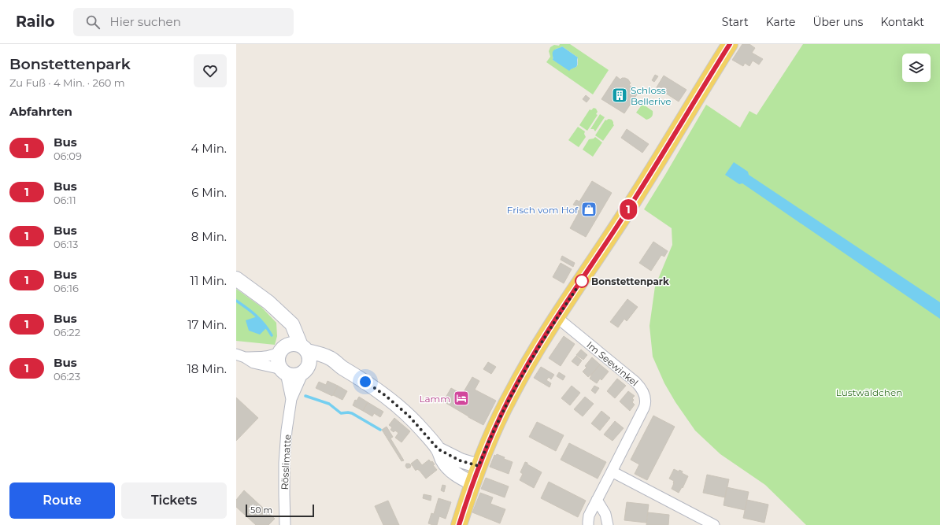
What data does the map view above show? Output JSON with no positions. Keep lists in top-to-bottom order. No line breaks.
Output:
{"streets":{"street":["Im Seewinkel","Rösslimatte"]},"parks":["Lustwäldchen"],"places":{"building":["Schloss Bellerive"],"shop":["Frisch vom Hof"],"other":["Bonstettenpark"],"hotel":["Lamm"]},"lines":["bus line 1"],"scale_bar":"50 m","page":{"header":"Railo","search":"Hier suchen","nav":["Start","Karte","Über uns","Kontakt"],"heading":[["Bonstettenpark","Zu Fuß · 4 Min. · 260 m"],"Abfahrten"],"on_map":"1","list":[{"mark":"1","name":"Bus","note":"06:09","value":"4 Min."},{"mark":"1","name":"Bus","note":"06:11","value":"6 Min."},{"mark":"1","name":"Bus","note":"06:13","value":"8 Min."},{"mark":"1","name":"Bus","note":"06:16","value":"11 Min."},{"mark":"1","name":"Bus","note":"06:22","value":"17 Min."},{"mark":"1","name":"Bus","note":"06:23","value":"18 Min."}],"buttons":["Route","Tickets"],"scale":"50 m"}}
